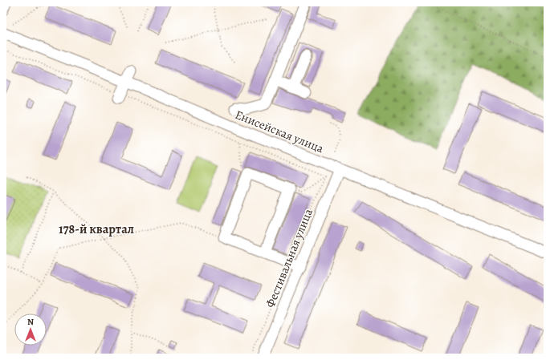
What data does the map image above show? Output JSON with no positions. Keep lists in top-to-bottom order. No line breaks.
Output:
{"streets":{"street":["Енисейская улица","Фестивальная улица"]},"crossings":[["Енисейская улица","Фестивальная улица"]],"districts":["178-й квартал"],"north":"top"}
